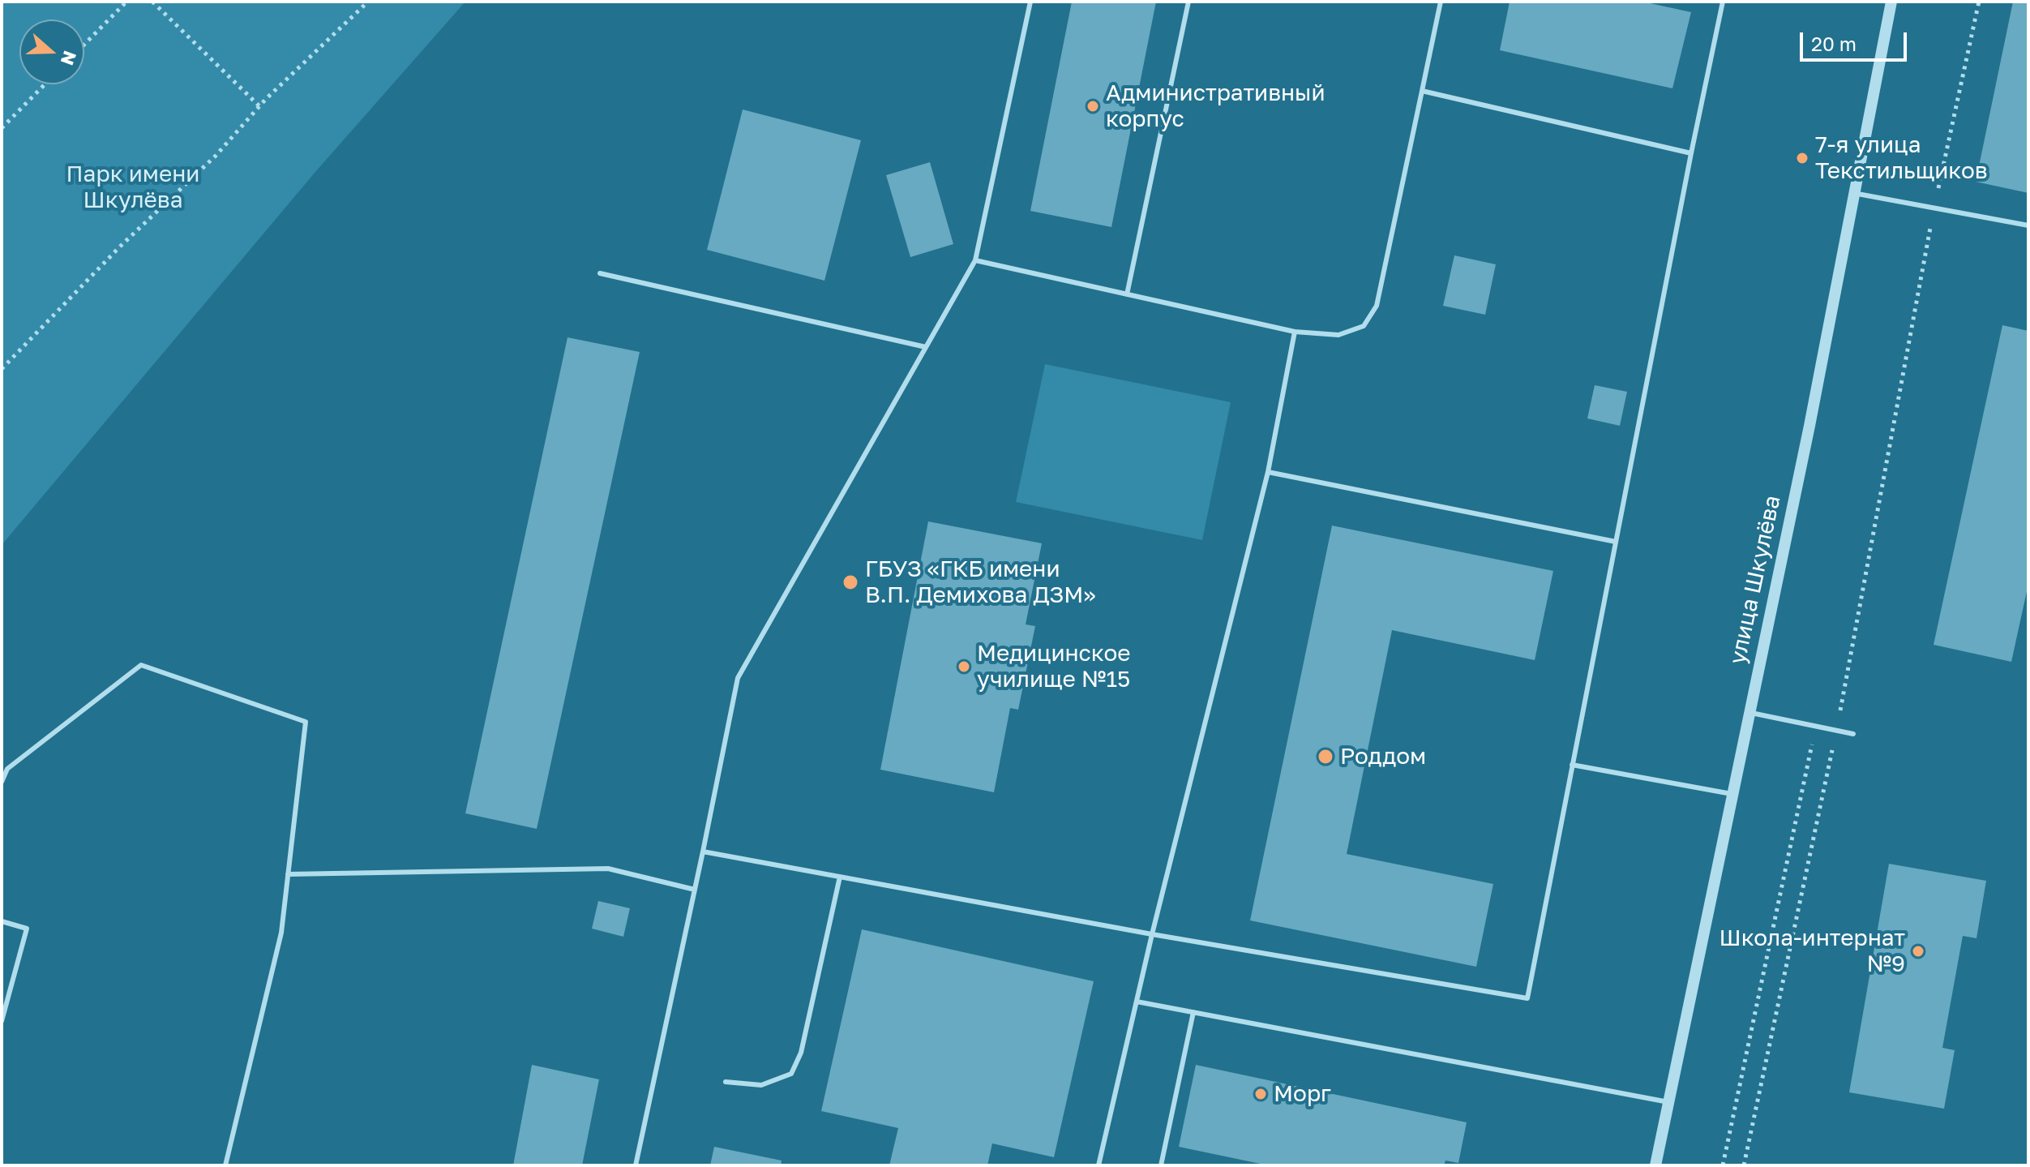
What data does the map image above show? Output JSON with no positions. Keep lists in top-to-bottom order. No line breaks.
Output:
{"streets":{"street":["улица Шкулёва"]},"parks":["Парк имени Шкулёва"],"places":["Административный корпус","7-я улица Текстильщиков","ГБУЗ «ГКБ имени В.П. Демихова ДЗМ»","Медицинское училище №15","Роддом","Школа-интернат №9","Морг"],"scale_bar":"20 m","north":"right"}
